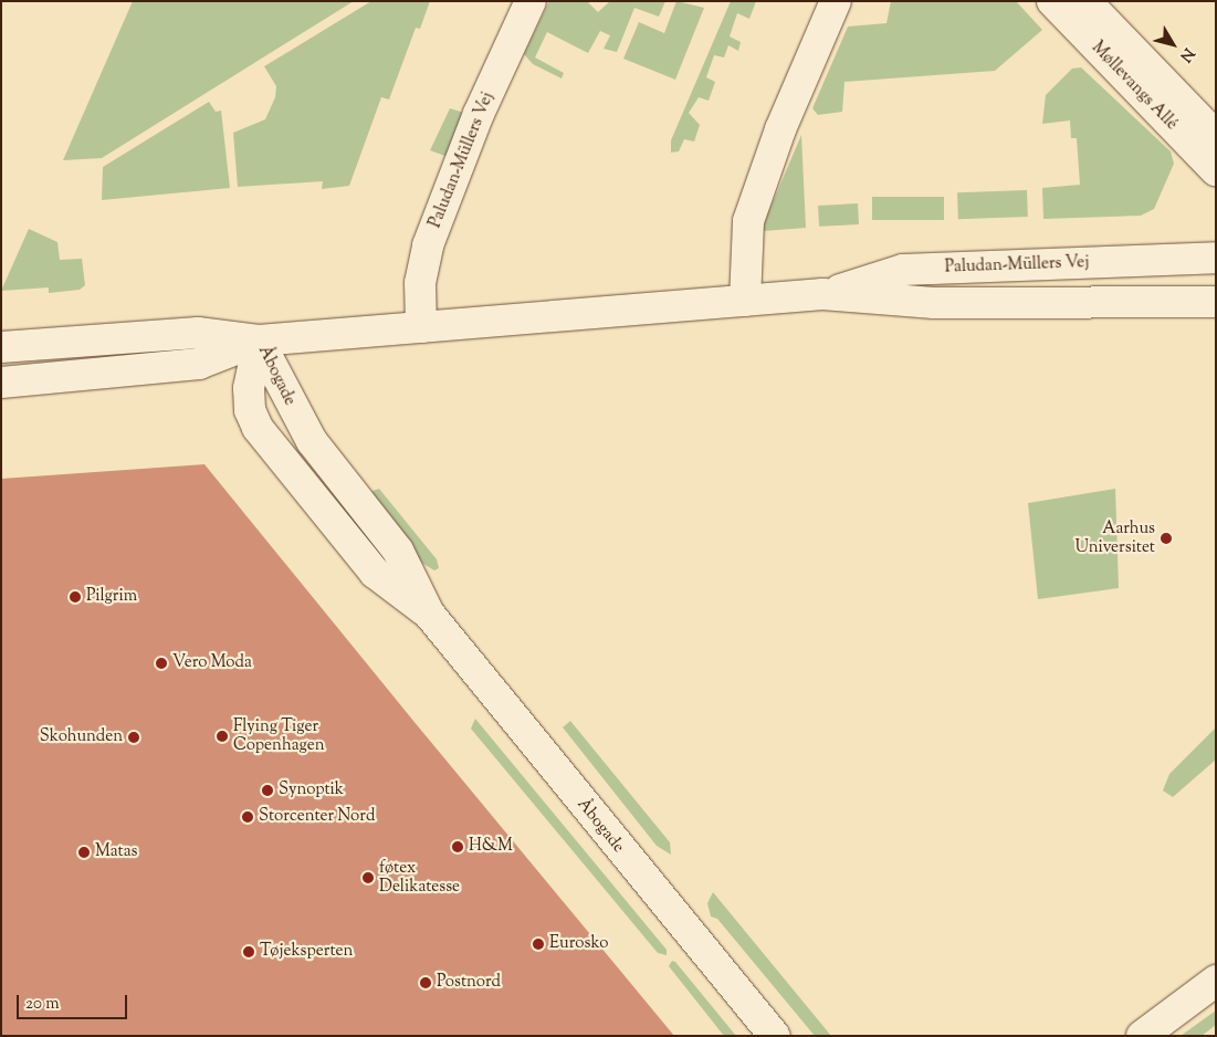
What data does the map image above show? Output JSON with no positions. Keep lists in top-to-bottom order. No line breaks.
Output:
{"streets":{"street":["Møllevangs Allé","Paludan-Müllers Vej","Åbogade"]},"crossings":[["Paludan-Müllers Vej","Åbogade"]],"places":["Aarhus Universitet","Pilgrim","Vero Moda","Flying Tiger Copenhagen","Skohunden","Synoptik","Storcenter Nord","H&M","Matas","føtex Delikatesse","Eurosko","Tøjeksperten","Postnord"],"scale_bar":"20 m","north":"bottom right"}
